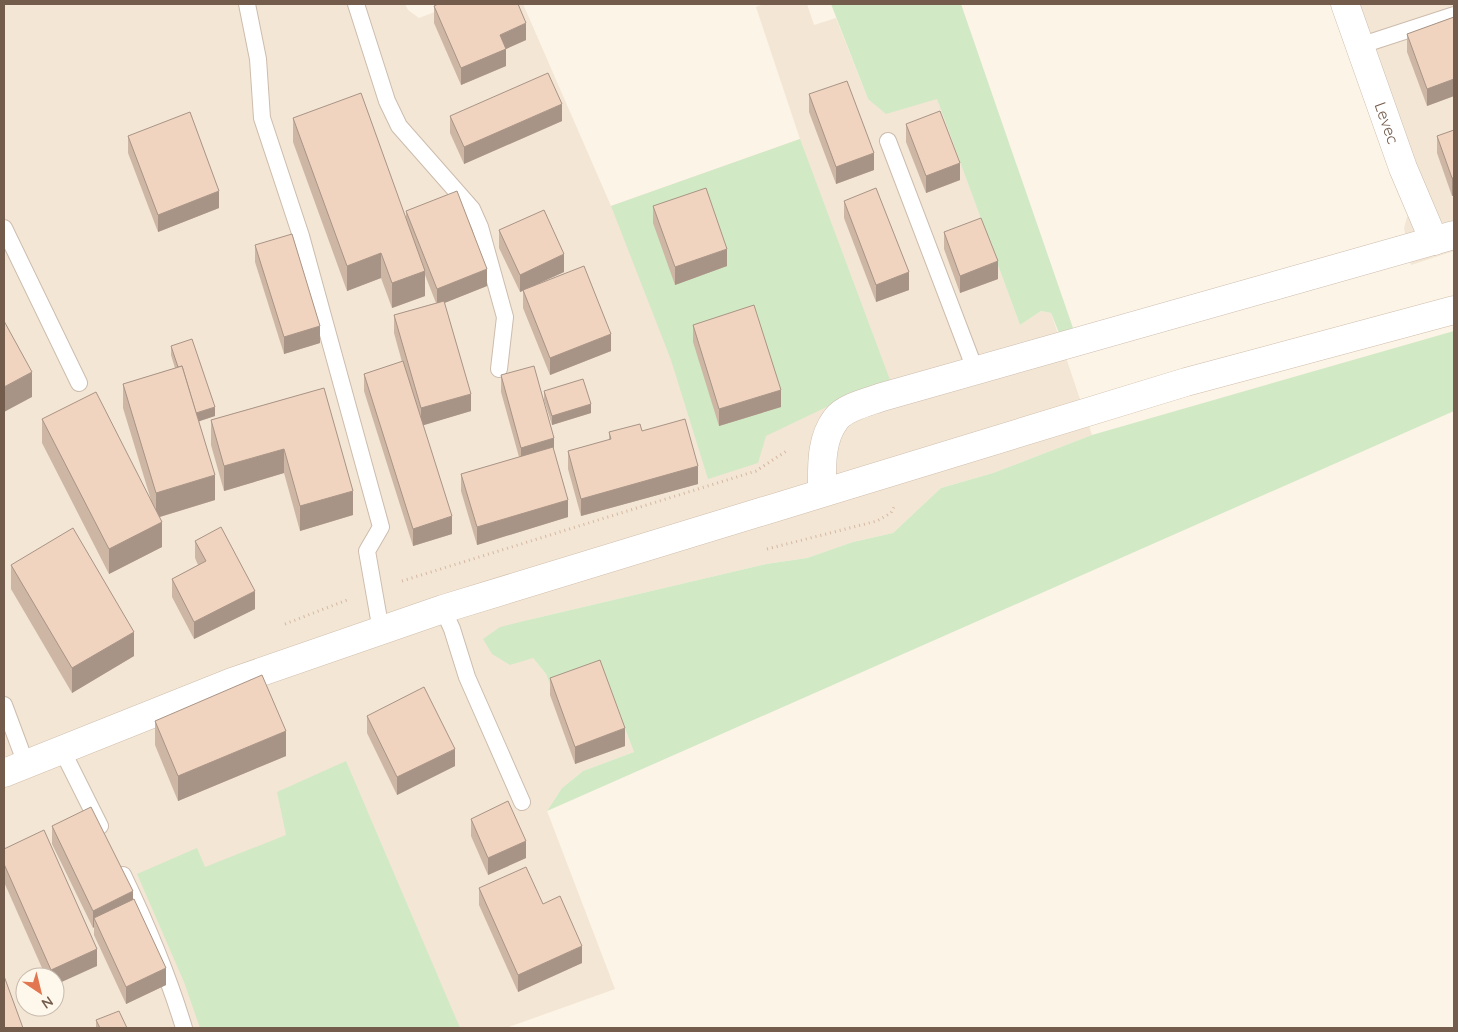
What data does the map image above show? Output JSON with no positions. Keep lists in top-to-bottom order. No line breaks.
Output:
{"streets":{"main road":["Levec"]},"north":"bottom right"}
